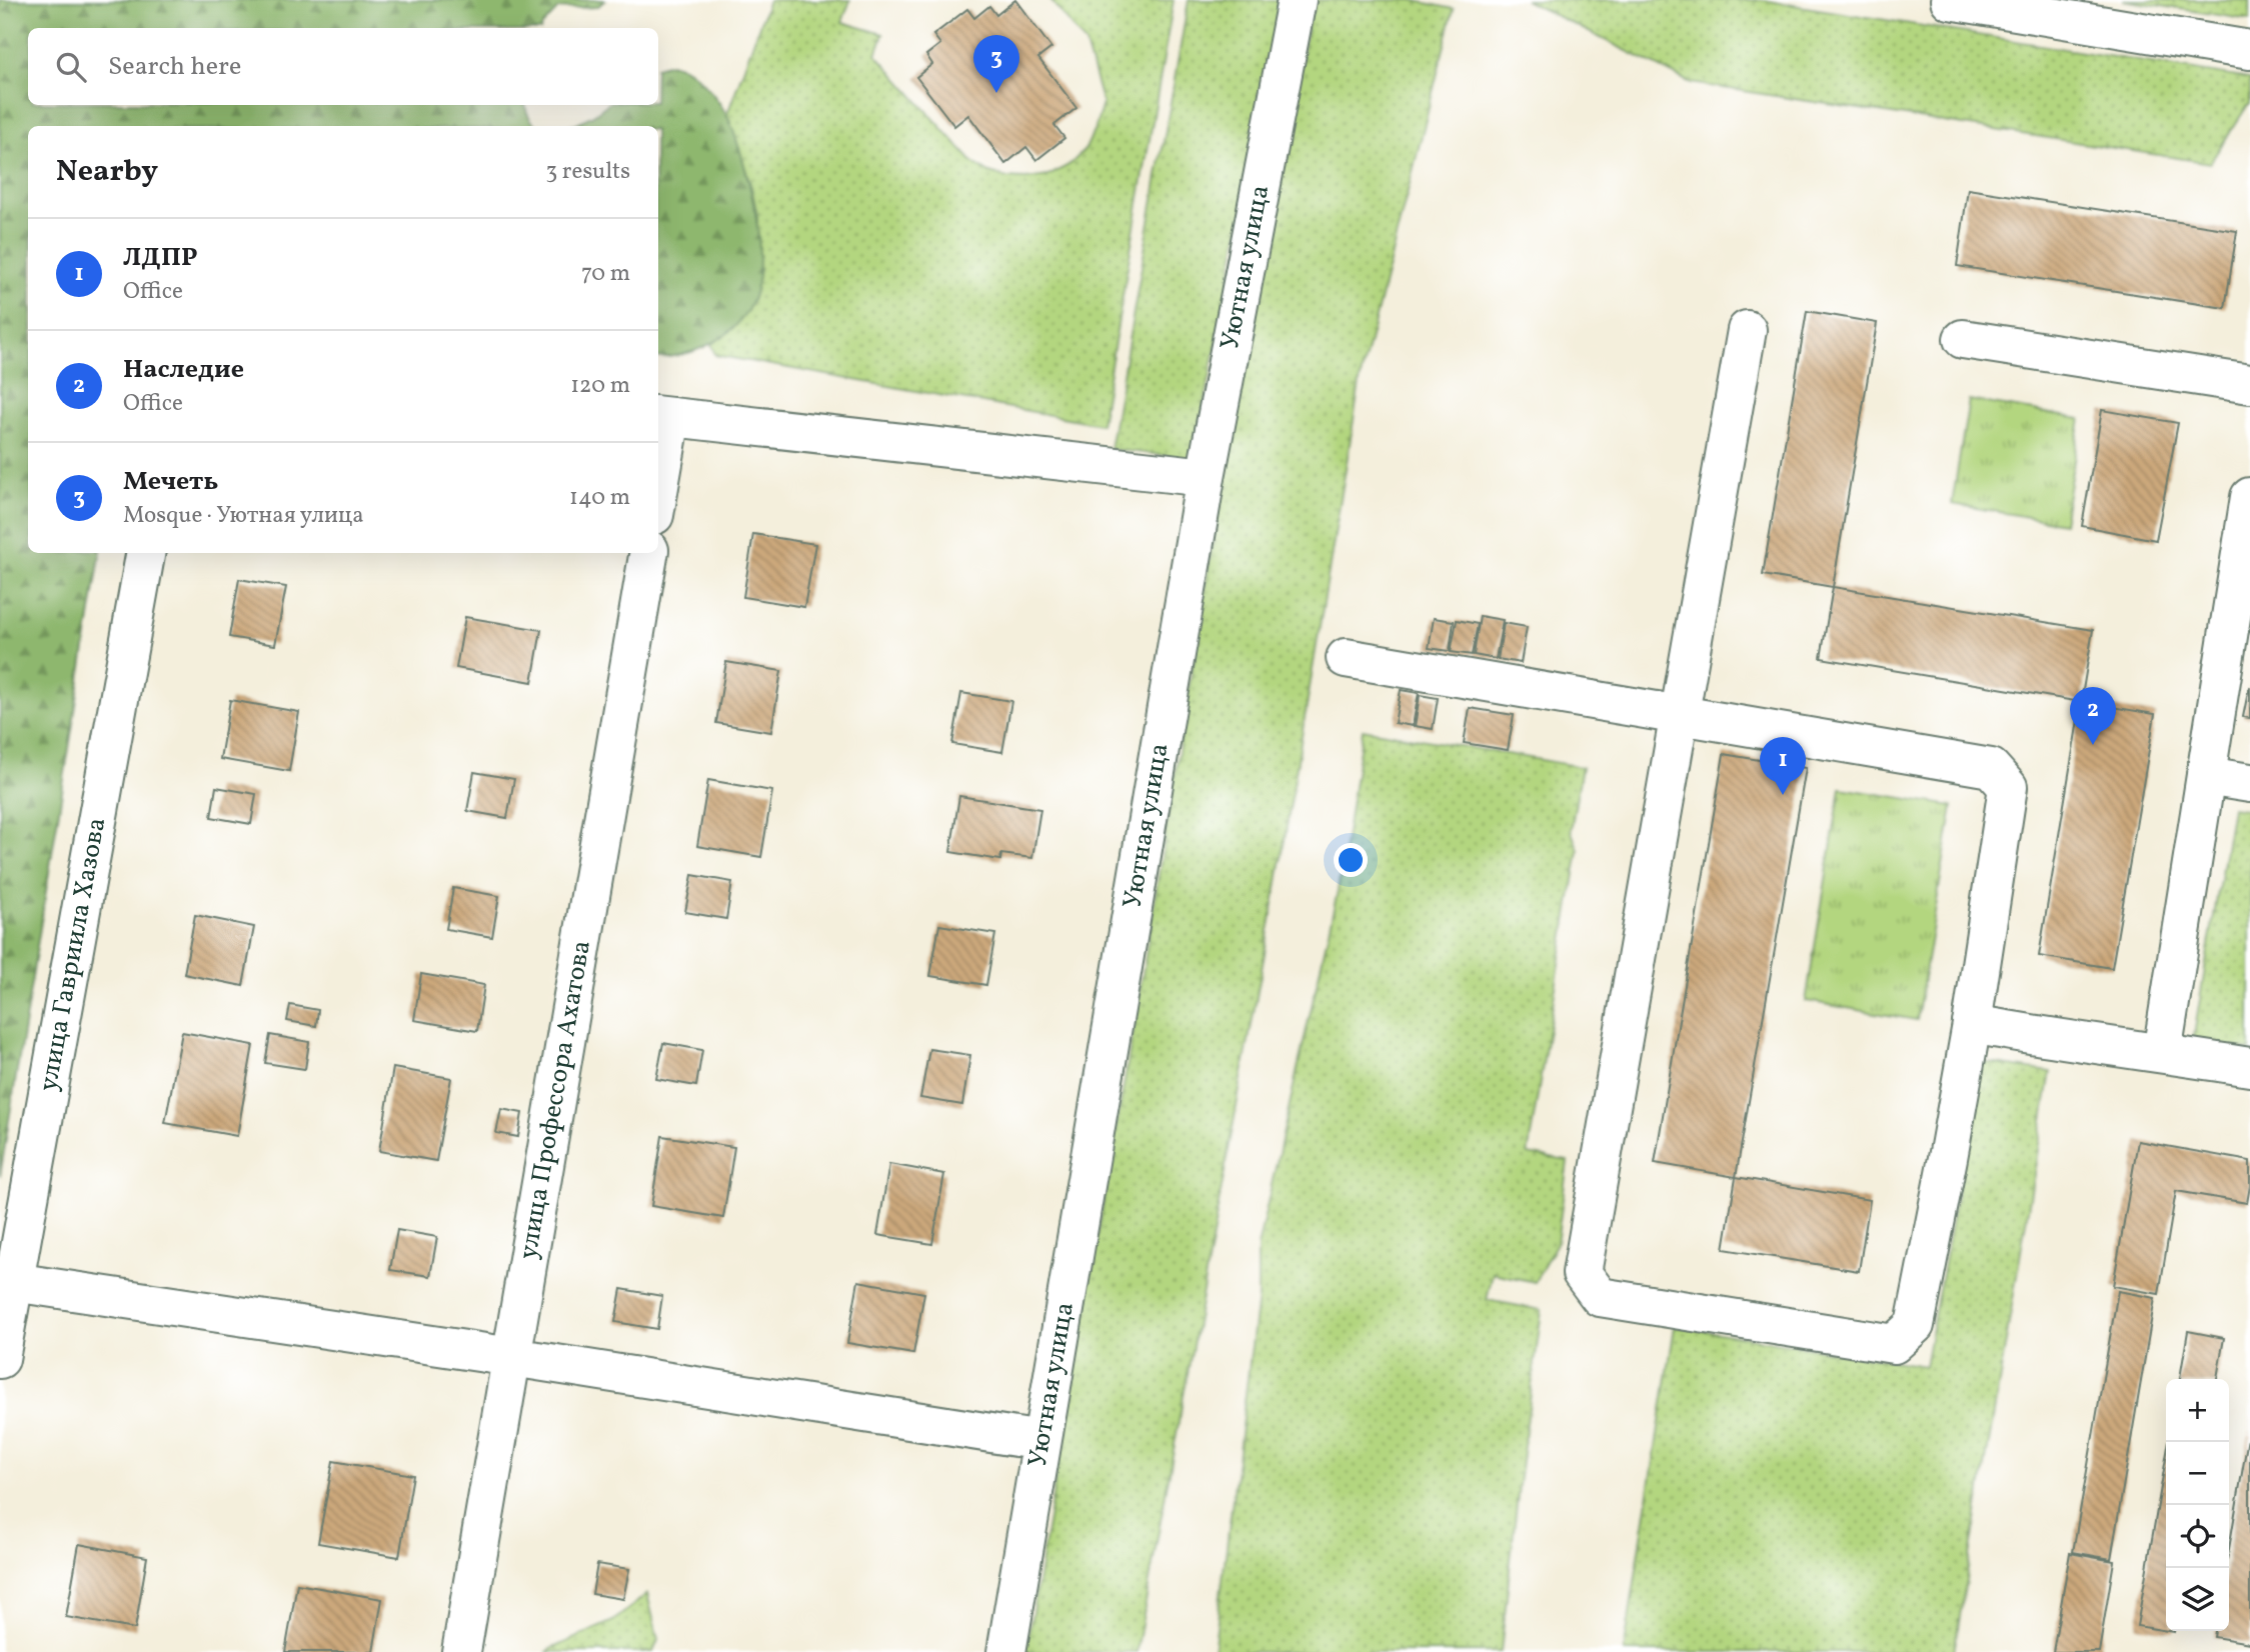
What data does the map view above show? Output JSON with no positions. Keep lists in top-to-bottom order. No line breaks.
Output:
{"streets":{"street":["Уютная улица","улица Гавриила Хазова","улица Профессора Ахатова"]},"page":{"search":"Search here","pins":["3","2","1"],"heading":["Nearby","3 results"],"list":[{"mark":"1","name":"ЛДПР","note":"Office","value":"70 m"},{"mark":"2","name":"Наследие","note":"Office","value":"120 m"},{"mark":"3","name":"Мечеть","note":"Mosque · Уютная улица","value":"140 m"}],"map_buttons":["+","−"]}}
